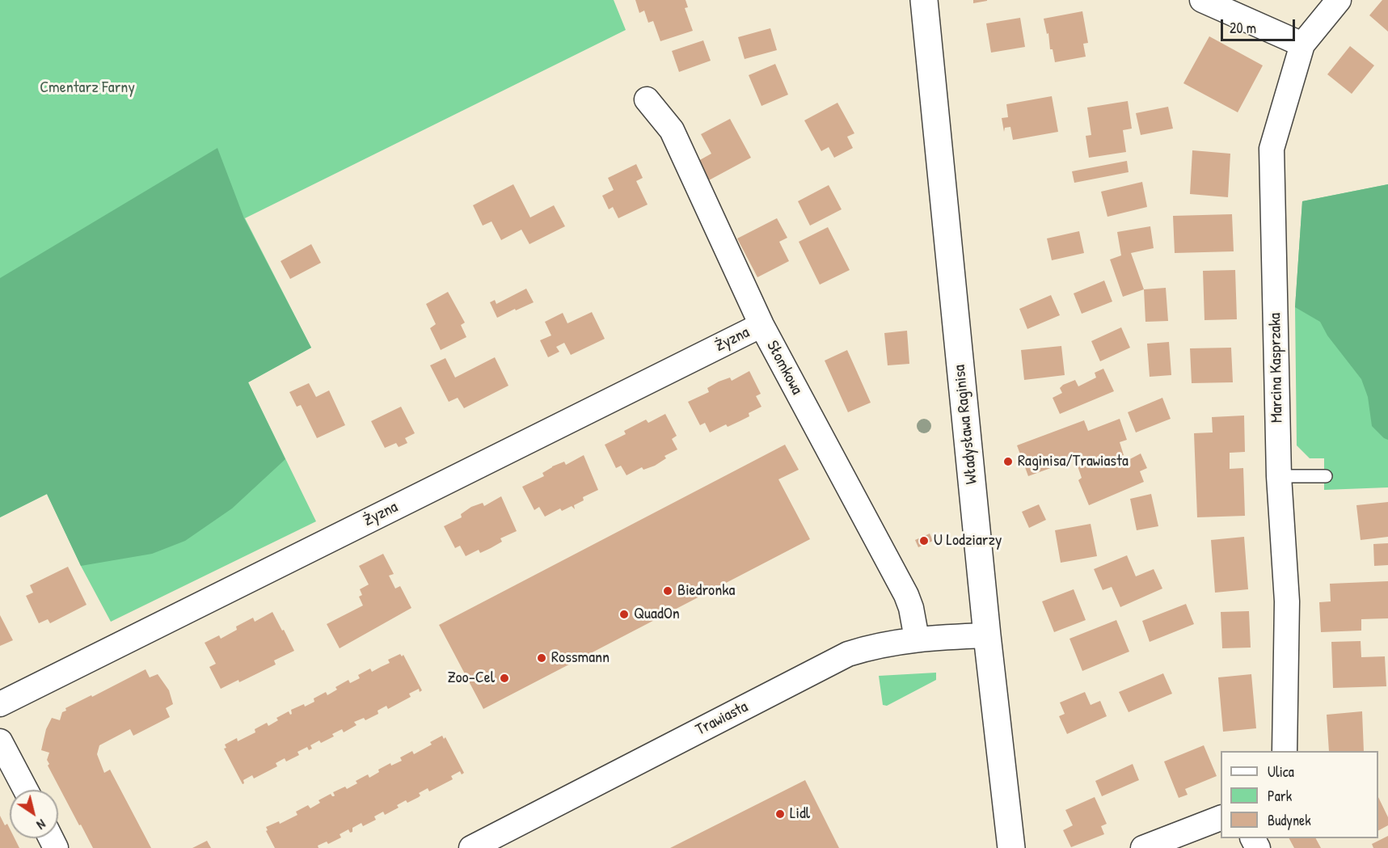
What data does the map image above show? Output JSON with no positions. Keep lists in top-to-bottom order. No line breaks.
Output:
{"streets":{"street":["Żyzna","Słomkowa","Marcina Kasprzaka","Władysława Raginisa","Trawiasta"]},"crossings":[["Żyzna","Słomkowa"],["Słomkowa","Trawiasta"],["Władysława Raginisa","Trawiasta"]],"parks":["Cmentarz Farny"],"places":["Raginisa/Trawiasta","U Lodziarzy","Biedronka","QuadOn","Rossmann","Zoo-Cel","Lidl"],"legend":["Ulica","Park","Budynek"],"scale_bar":"20 m","north":"bottom right"}
